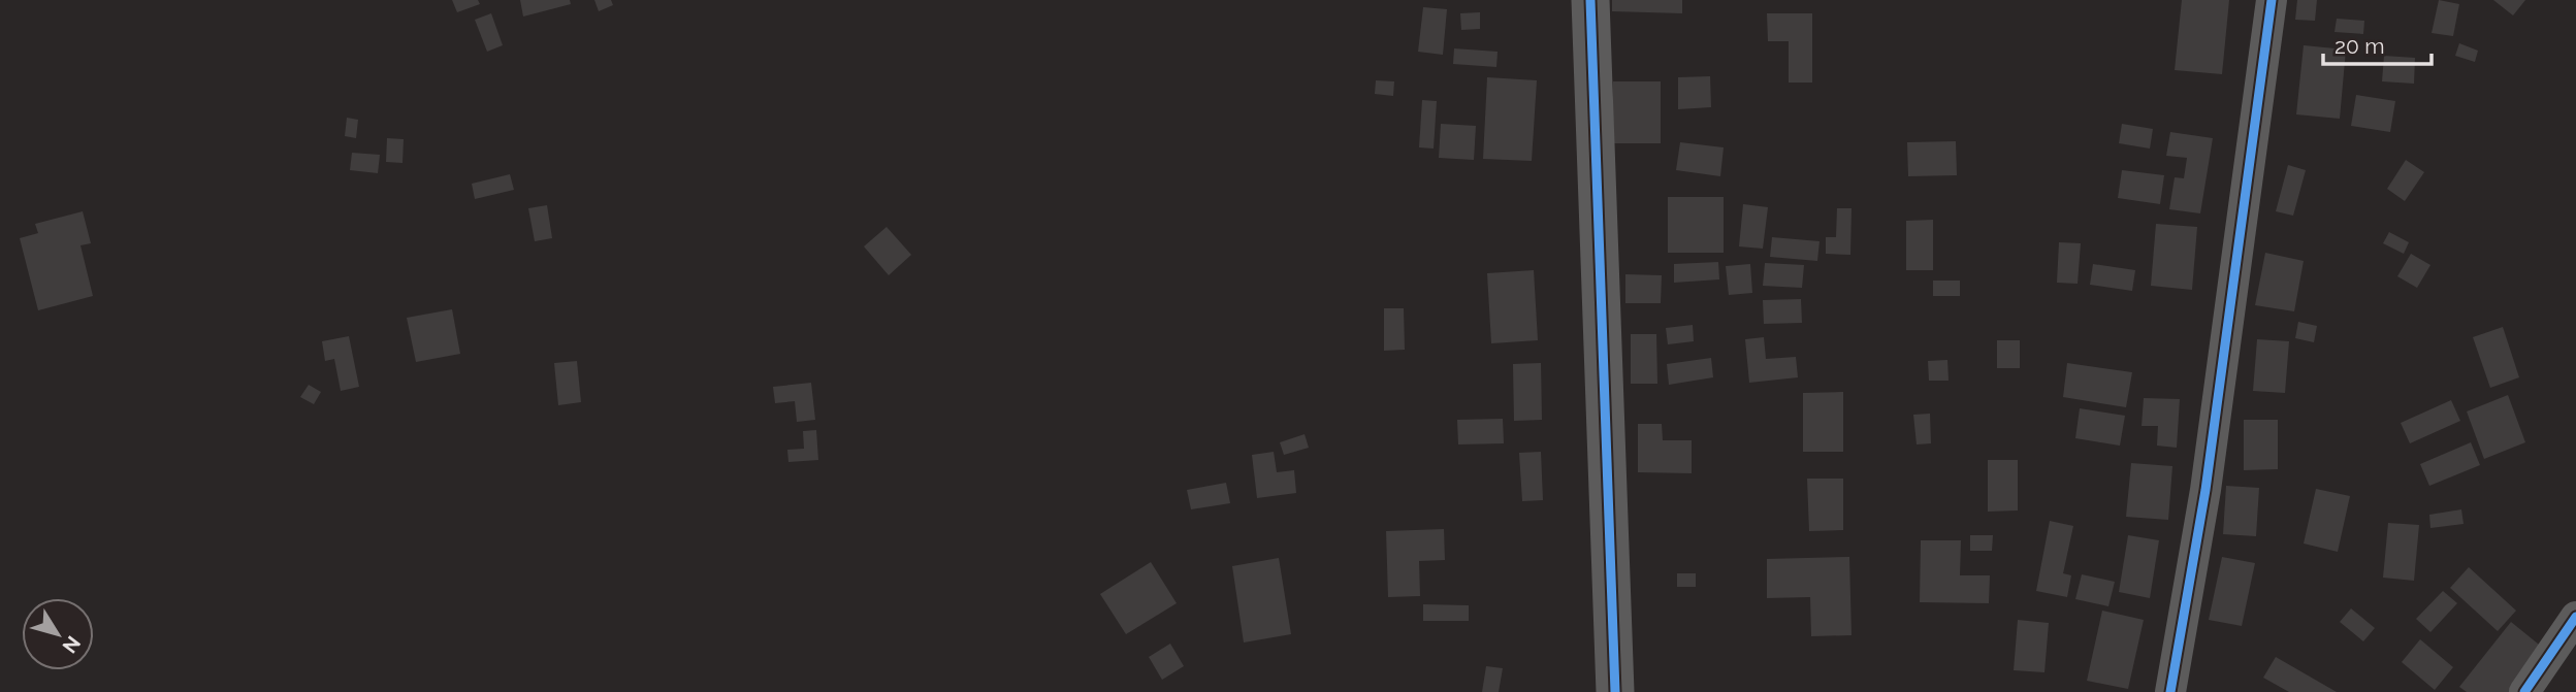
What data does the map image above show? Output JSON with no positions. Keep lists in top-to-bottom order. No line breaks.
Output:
{"scale_bar":"20 m","north":"bottom right"}
